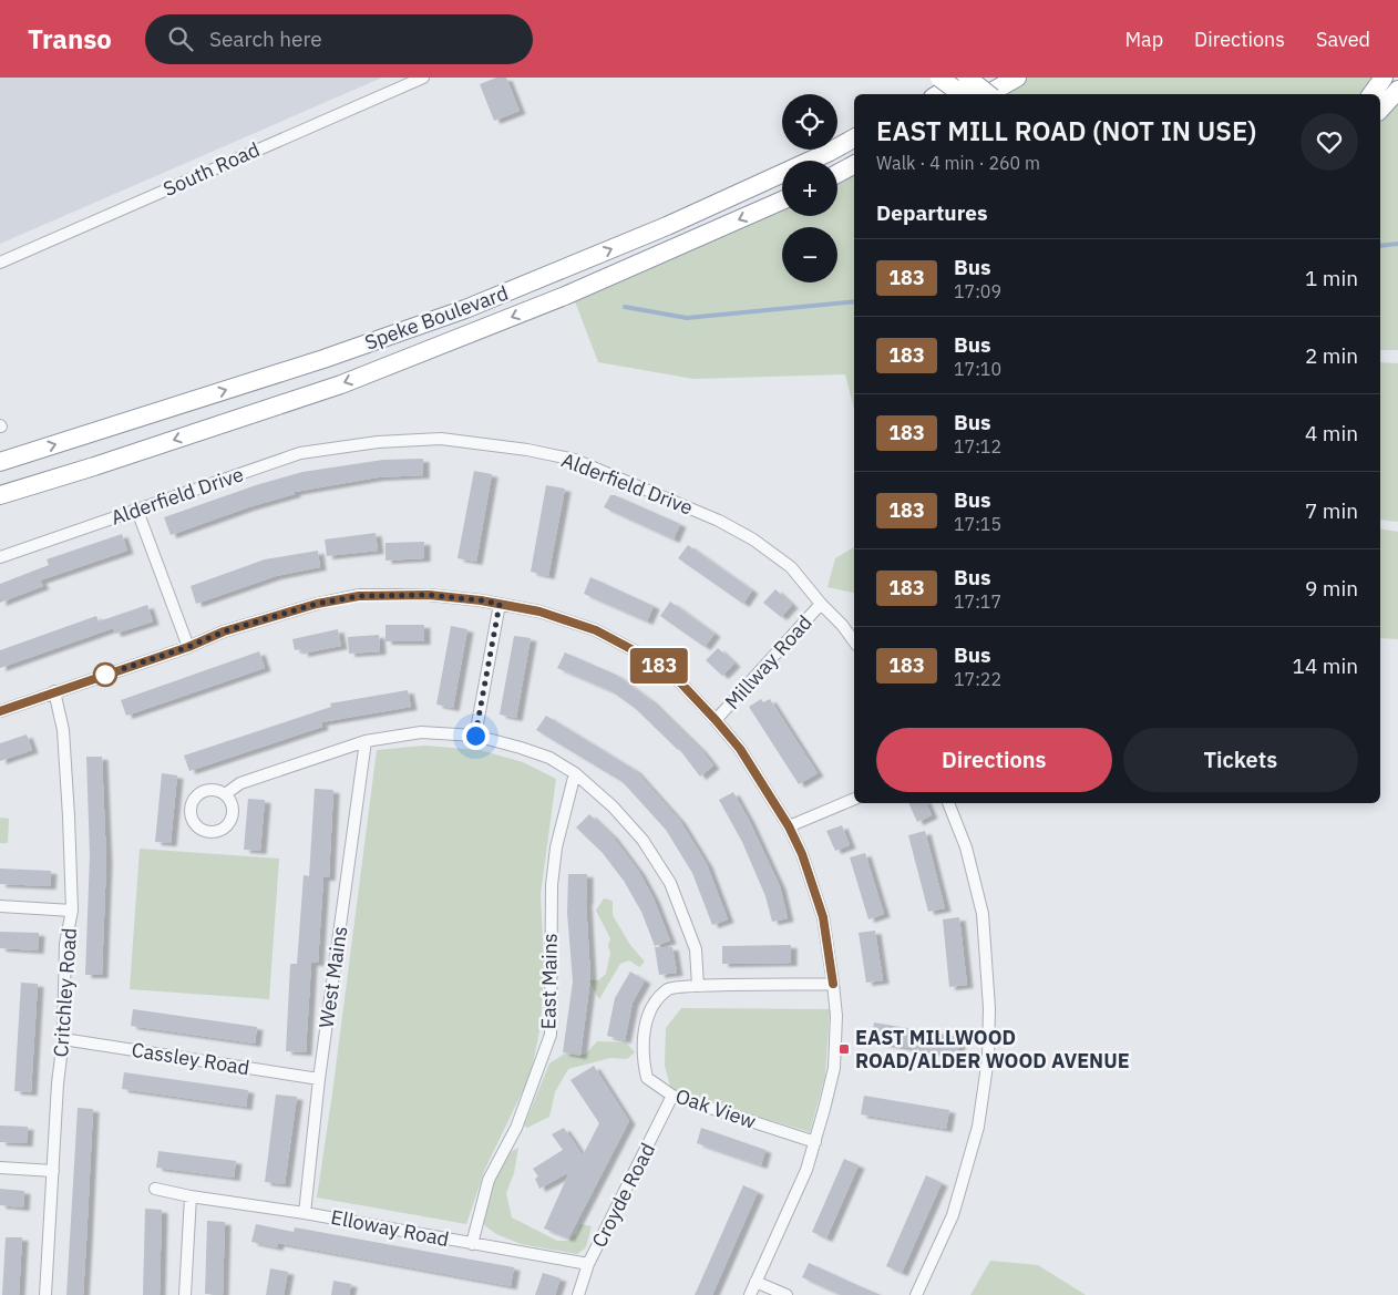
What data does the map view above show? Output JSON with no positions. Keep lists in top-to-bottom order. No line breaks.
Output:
{"streets":{"highway":["Speke Boulevard"],"street":["South Road","Alderfield Drive","Millway Road","West Mains","East Mains","Critchley Road","Cassley Road","Oak View","Croyde Road","Elloway Road"]},"crossings":[["Alderfield Drive","Millway Road"],["West Mains","Cassley Road"],["West Mains","Elloway Road"],["East Mains","Elloway Road"],["Critchley Road","Cassley Road"],["Oak View","Croyde Road"],["Croyde Road","Elloway Road"]],"places":{"transit":["EAST MILLWOOD ROAD/ALDER WOOD AVENUE"]},"lines":["bus line 183"],"page":{"header":"Transo","search":"Search here","nav":["Map","Directions","Saved"],"on_map":"183","map_buttons":["+","−"],"heading":[["EAST MILL ROAD (NOT IN USE)","Walk · 4 min · 260 m"],"Departures"],"list":[{"mark":"183","name":"Bus","note":"17:09","value":"1 min"},{"mark":"183","name":"Bus","note":"17:10","value":"2 min"},{"mark":"183","name":"Bus","note":"17:12","value":"4 min"},{"mark":"183","name":"Bus","note":"17:15","value":"7 min"},{"mark":"183","name":"Bus","note":"17:17","value":"9 min"},{"mark":"183","name":"Bus","note":"17:22","value":"14 min"}],"buttons":["Directions","Tickets"]}}
